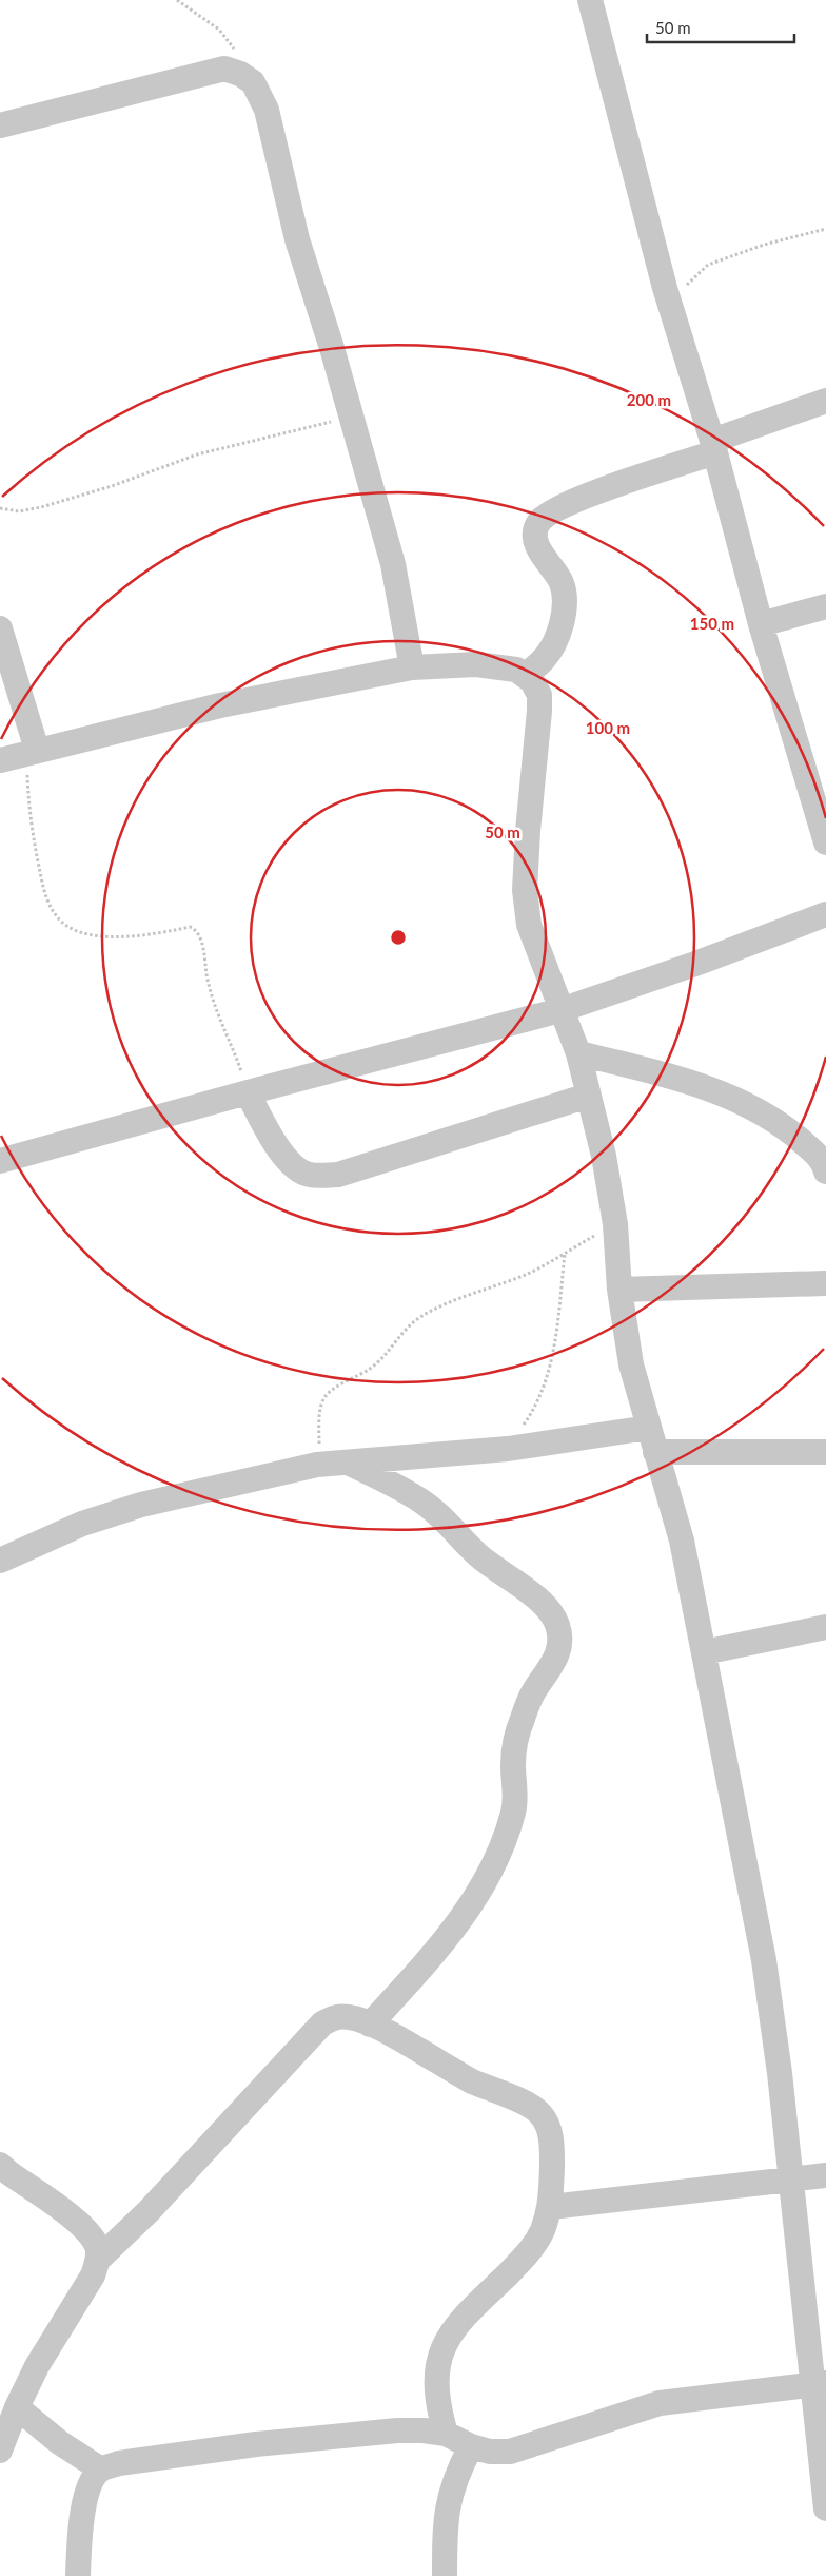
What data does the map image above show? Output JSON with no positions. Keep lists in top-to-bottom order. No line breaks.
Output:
{"scale_bar":"50 m","rings":["200 m","150 m","100 m","50 m"]}
